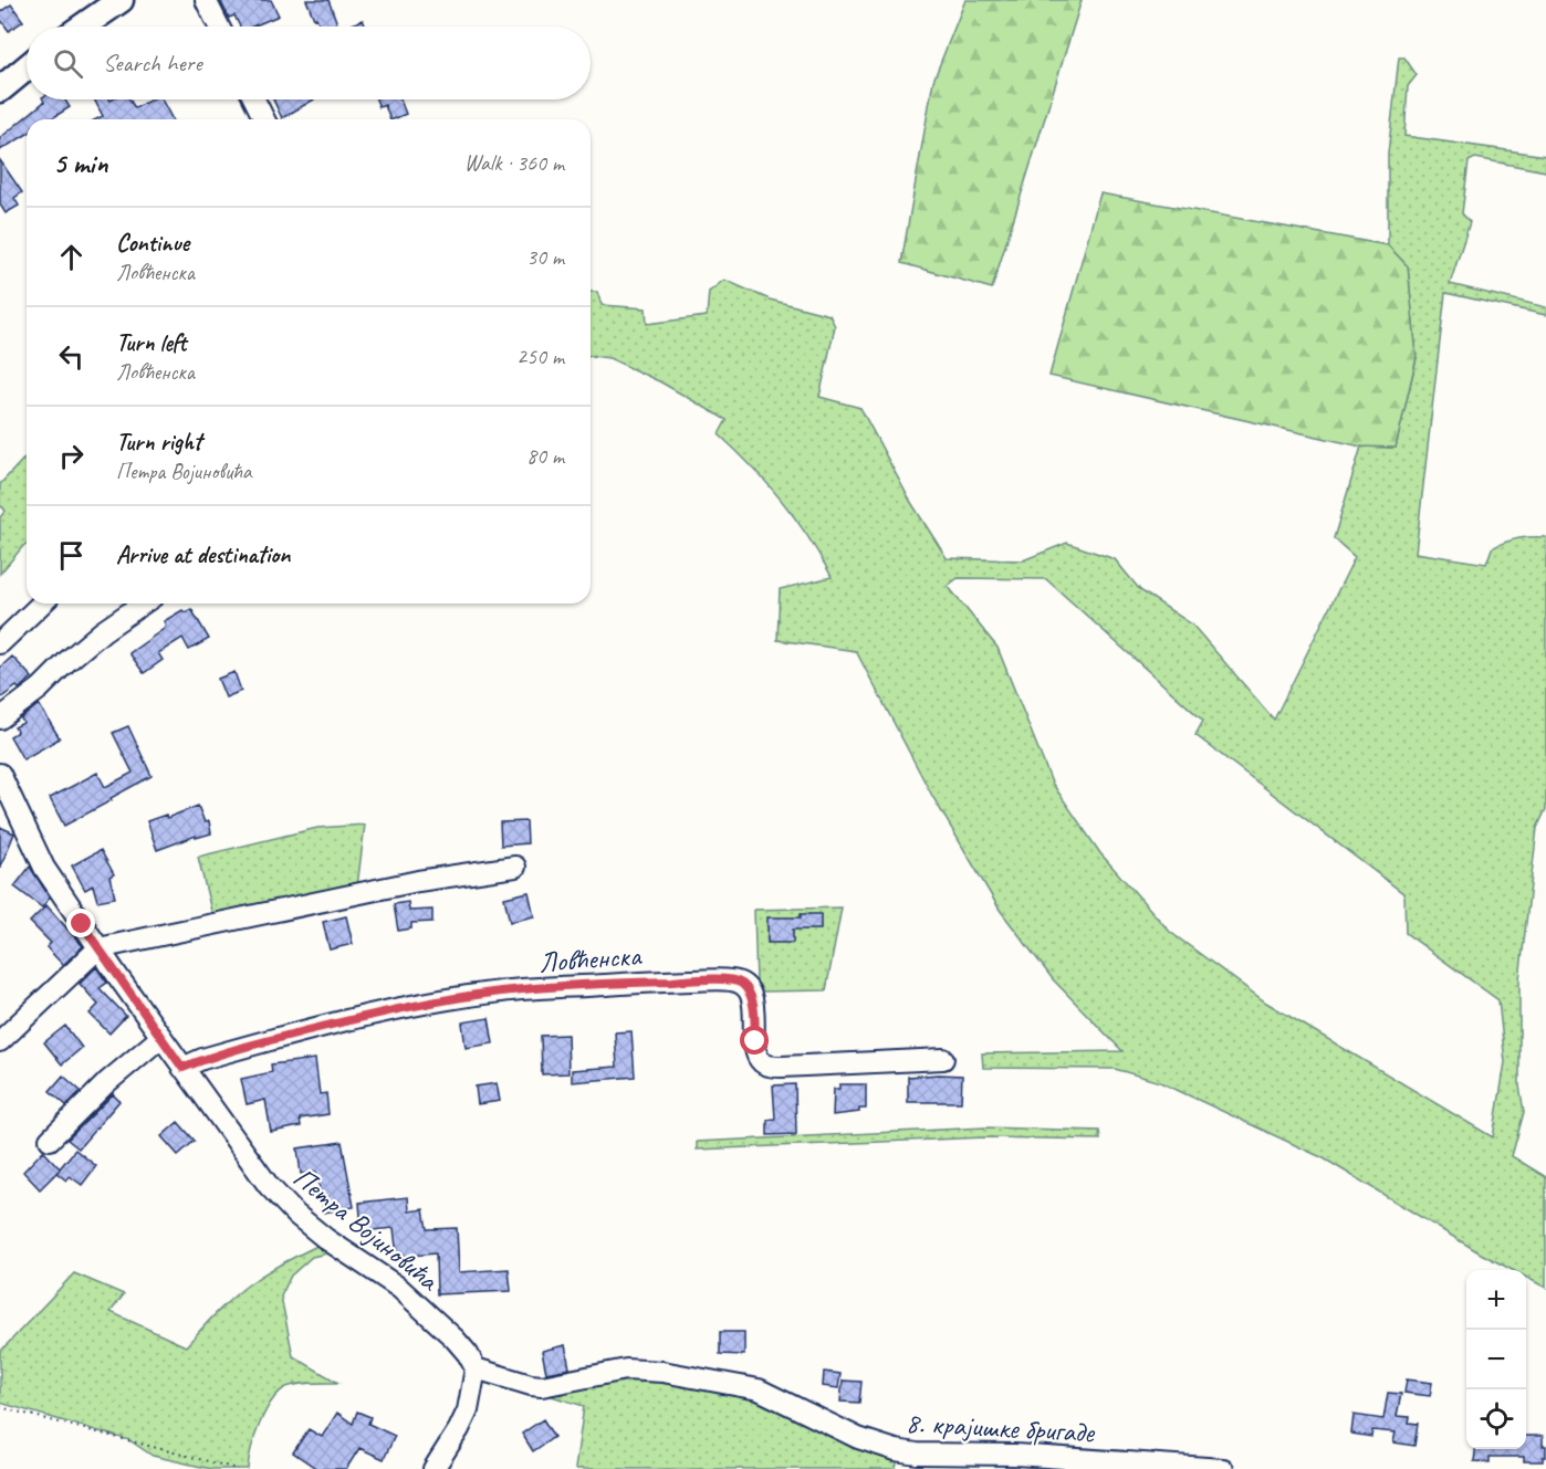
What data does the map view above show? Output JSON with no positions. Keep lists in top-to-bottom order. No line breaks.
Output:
{"streets":{"street":["Ловћенска","Петра Војиновића","8. крајишке бригаде"]},"crossings":[["Ловћенска","Петра Војиновића"],["Петра Војиновића","8. крајишке бригаде"]],"page":{"search":"Search here","heading":["5 min","Walk · 360 m"],"list":[["Continue","Ловћенска","30 m"],["Turn left","Ловћенска","250 m"],["Turn right","Петра Војиновића","80 m"],"Arrive at destination"],"map_buttons":["+","−"]}}
